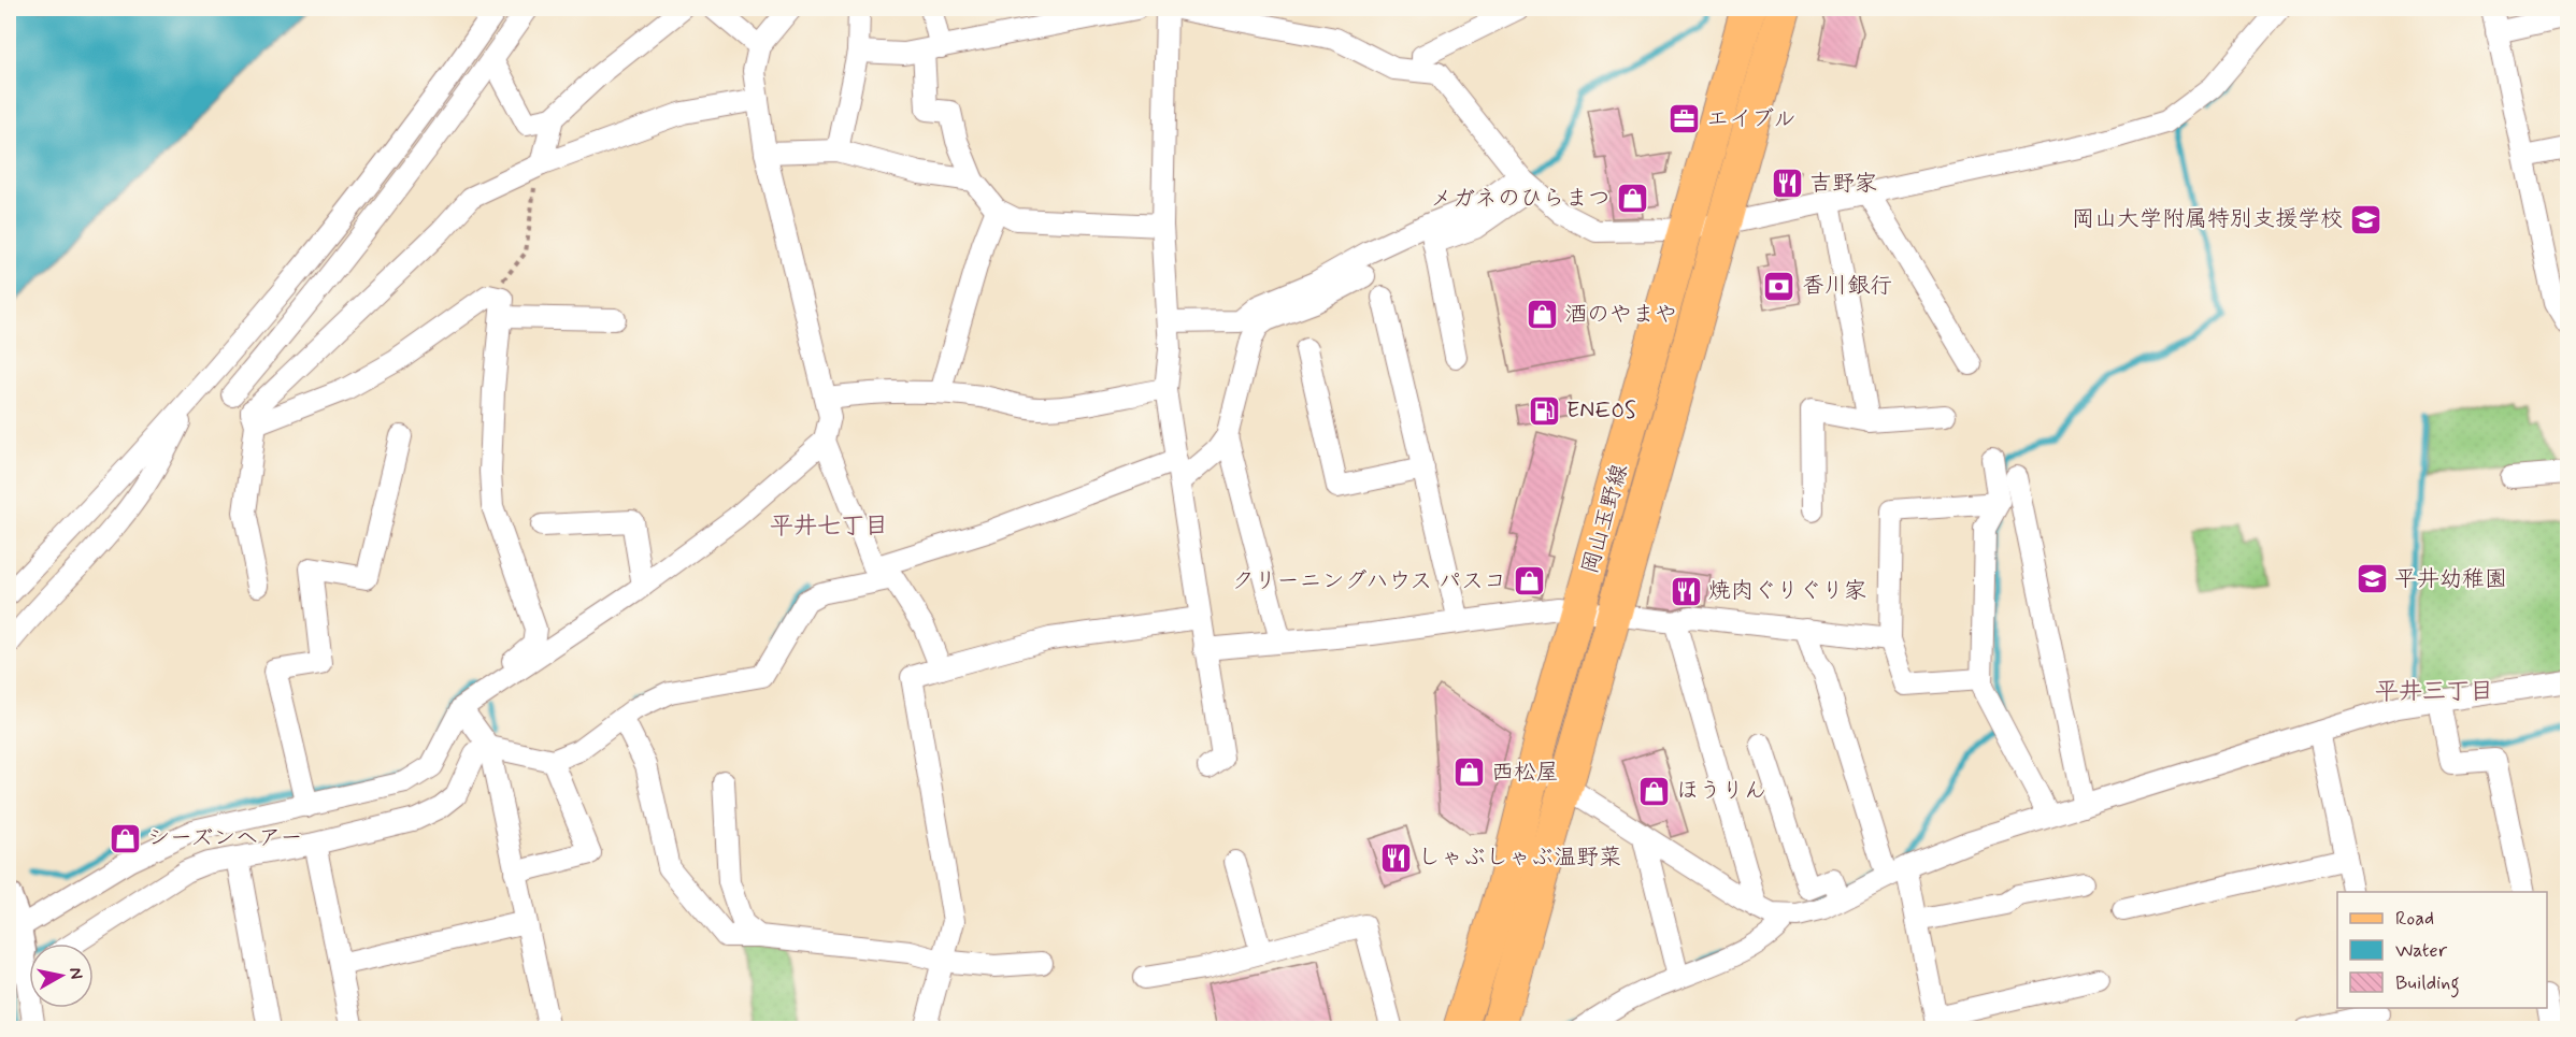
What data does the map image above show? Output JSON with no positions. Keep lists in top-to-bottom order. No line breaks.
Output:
{"streets":{"main road":["岡山玉野線"]},"districts":["平井七丁目","平井三丁目"],"places":{"office":["エイブル"],"restaurant":["吉野家","焼肉ぐりぐり家","しゃぶしゃぶ温野菜"],"shop":["メガネのひらまつ","酒のやまや","クリーニングハウス パスコ","西松屋","ほうりん","シーズンヘアー"],"school or university":["岡山大学附属特別支援学校","平井幼稚園"],"bank":["香川銀行"],"fuel station":["ENEOS"]},"legend":["Road","Water","Building"],"north":"right"}
